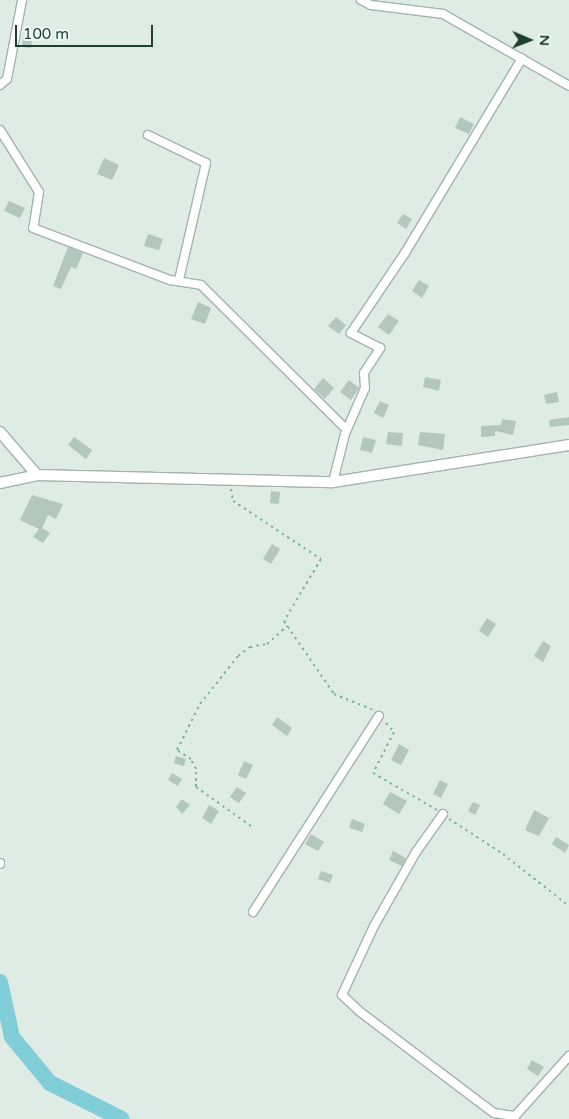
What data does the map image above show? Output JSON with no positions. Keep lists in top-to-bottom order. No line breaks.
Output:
{"scale_bar":"100 m","north":"right"}
